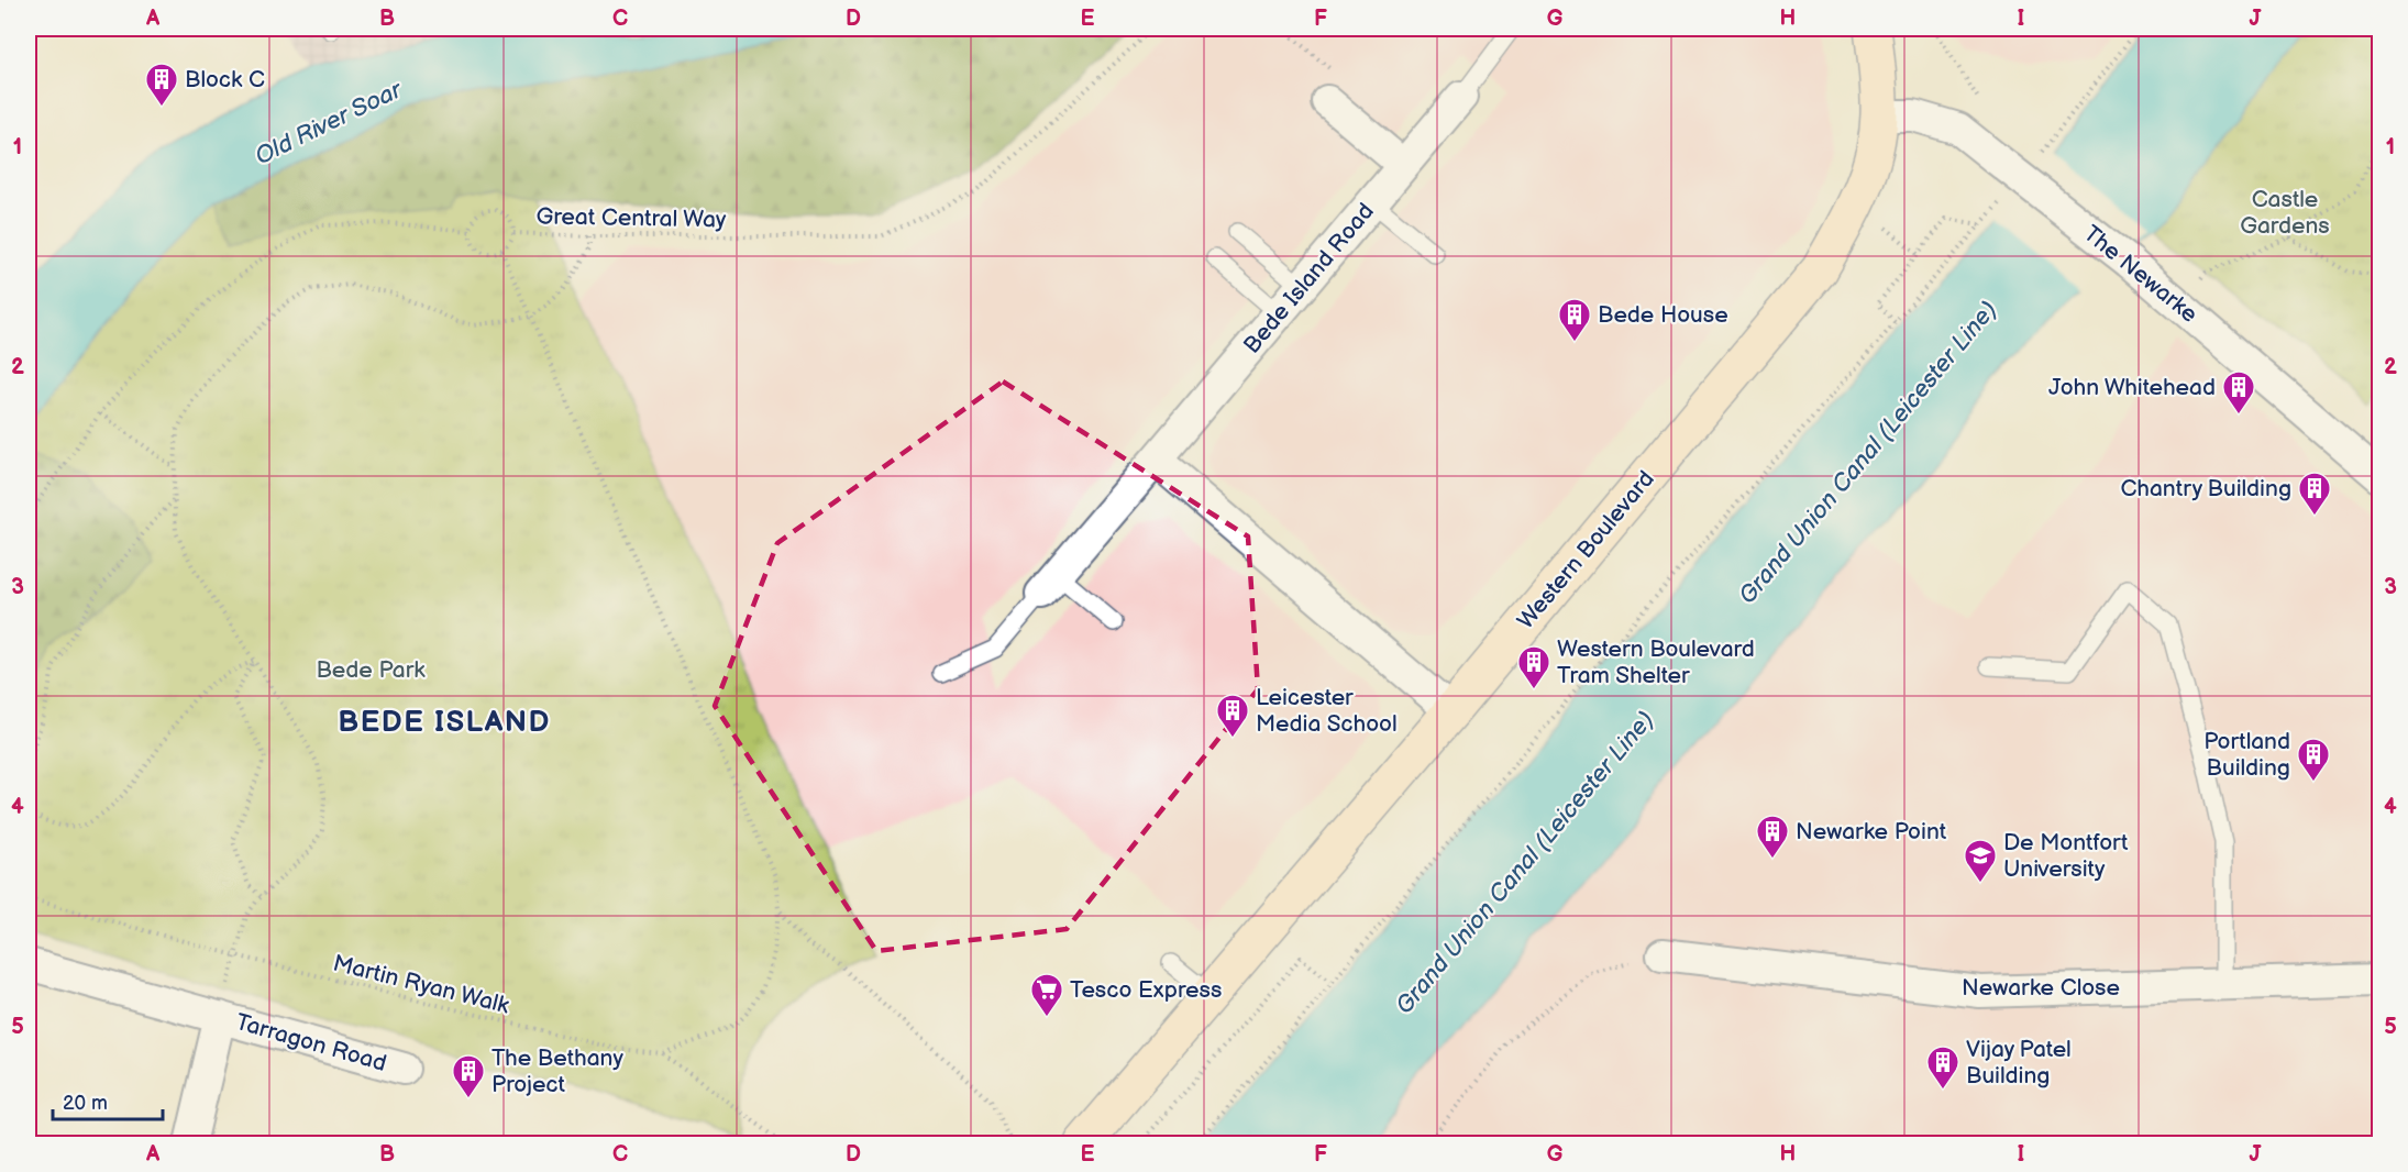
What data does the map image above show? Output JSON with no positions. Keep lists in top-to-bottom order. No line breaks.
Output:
{"streets":{"street":["The Newarke","Bede Island Road","Western Boulevard","Newarke Close","Tarragon Road"],"path":["Great Central Way","Martin Ryan Walk"]},"crossings":[["The Newarke","Western Boulevard"]],"districts":["BEDE ISLAND"],"water":["Old River Soar","Grand Union Canal (Leicester Line)"],"parks":["Castle Gardens","Bede Park"],"places":{"building":["Block C","Bede House","John Whitehead","Chantry Building","Western Boulevard Tram Shelter","Leicester Media School","Portland Building","Newarke Point","Vijay Patel Building","The Bethany Project"],"school or university":["De Montfort University"],"supermarket":["Tesco Express"]},"scale_bar":"20 m","grid":{"columns":["A","B","C","D","E","F","G","H","I","J"],"rows":["1","2","3","4","5"]}}
